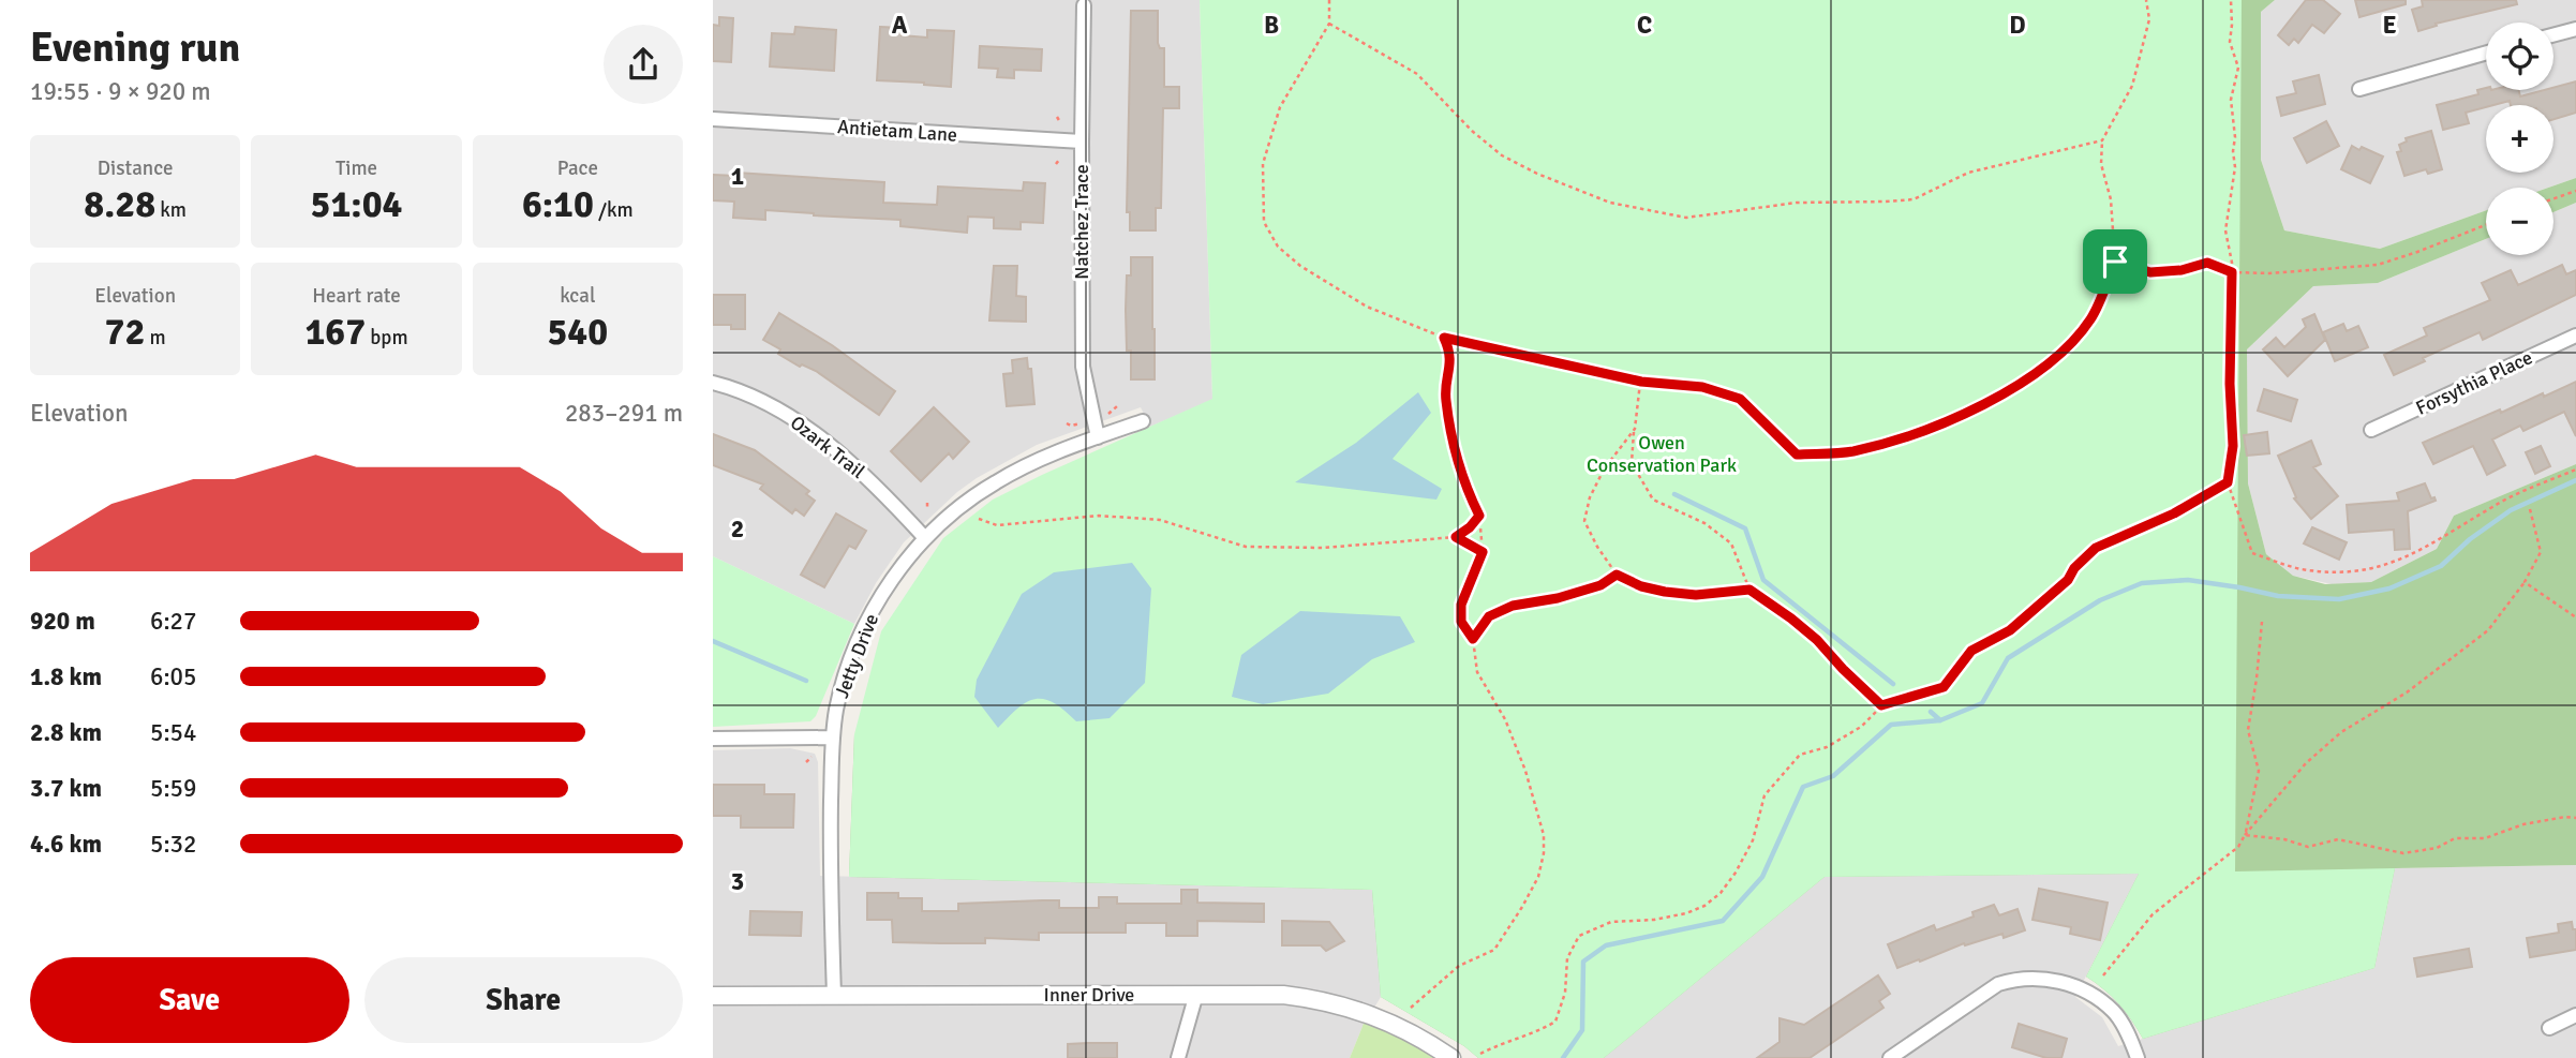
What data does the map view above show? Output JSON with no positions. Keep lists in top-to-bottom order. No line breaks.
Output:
{"streets":{"street":["Antietam Lane","Natchez Trace","Forsythia Place","Ozark Trail","Jetty Drive","Inner Drive"]},"crossings":[["Antietam Lane","Natchez Trace"],["Natchez Trace","Jetty Drive"],["Ozark Trail","Jetty Drive"],["Jetty Drive","Inner Drive"]],"parks":["Owen Conservation Park"],"page":{"heading":["Evening run","19:55 · 9 × 920 m"],"map_buttons":["+","−"],"stats":[["Distance","8.28 km"],["Time","51:04"],["Pace","6:10 /km"],["Elevation","72 m"],["Heart rate","167 bpm"],["kcal","540"]],"chart":["Elevation","283–291 m"],"list":[{"name":"920 m","note":"6:27"},{"name":"1.8 km","note":"6:05"},{"name":"2.8 km","note":"5:54"},{"name":"3.7 km","note":"5:59"},{"name":"4.6 km","note":"5:32"}],"buttons":["Save","Share"]},"grid":{"columns":["A","B","C","D","E"],"rows":["1","2","3"]}}
